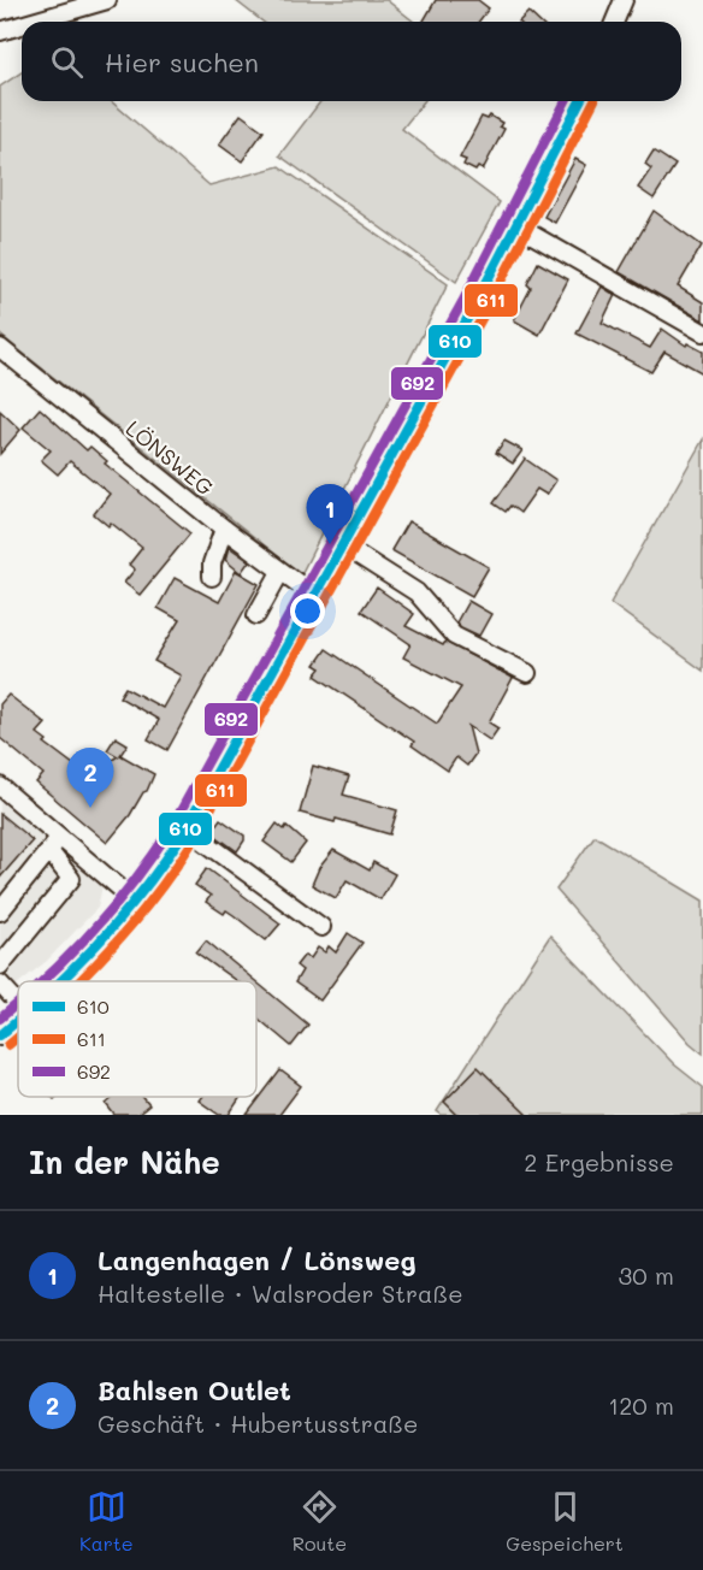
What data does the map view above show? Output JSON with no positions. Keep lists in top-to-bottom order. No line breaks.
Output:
{"streets":{"street":["LÖNSWEG"]},"lines":["transit line 610","transit line 611","transit line 692"],"legend":["610","611","692"],"page":{"search":"Hier suchen","pins":["1","2"],"heading":["In der Nähe","2 Ergebnisse"],"list":[{"mark":"1","name":"Langenhagen / Lönsweg","note":"Haltestelle · Walsroder Straße","value":"30 m"},{"mark":"2","name":"Bahlsen Outlet","note":"Geschäft · Hubertusstraße","value":"120 m"}],"nav":["Karte","Route","Gespeichert"]}}
